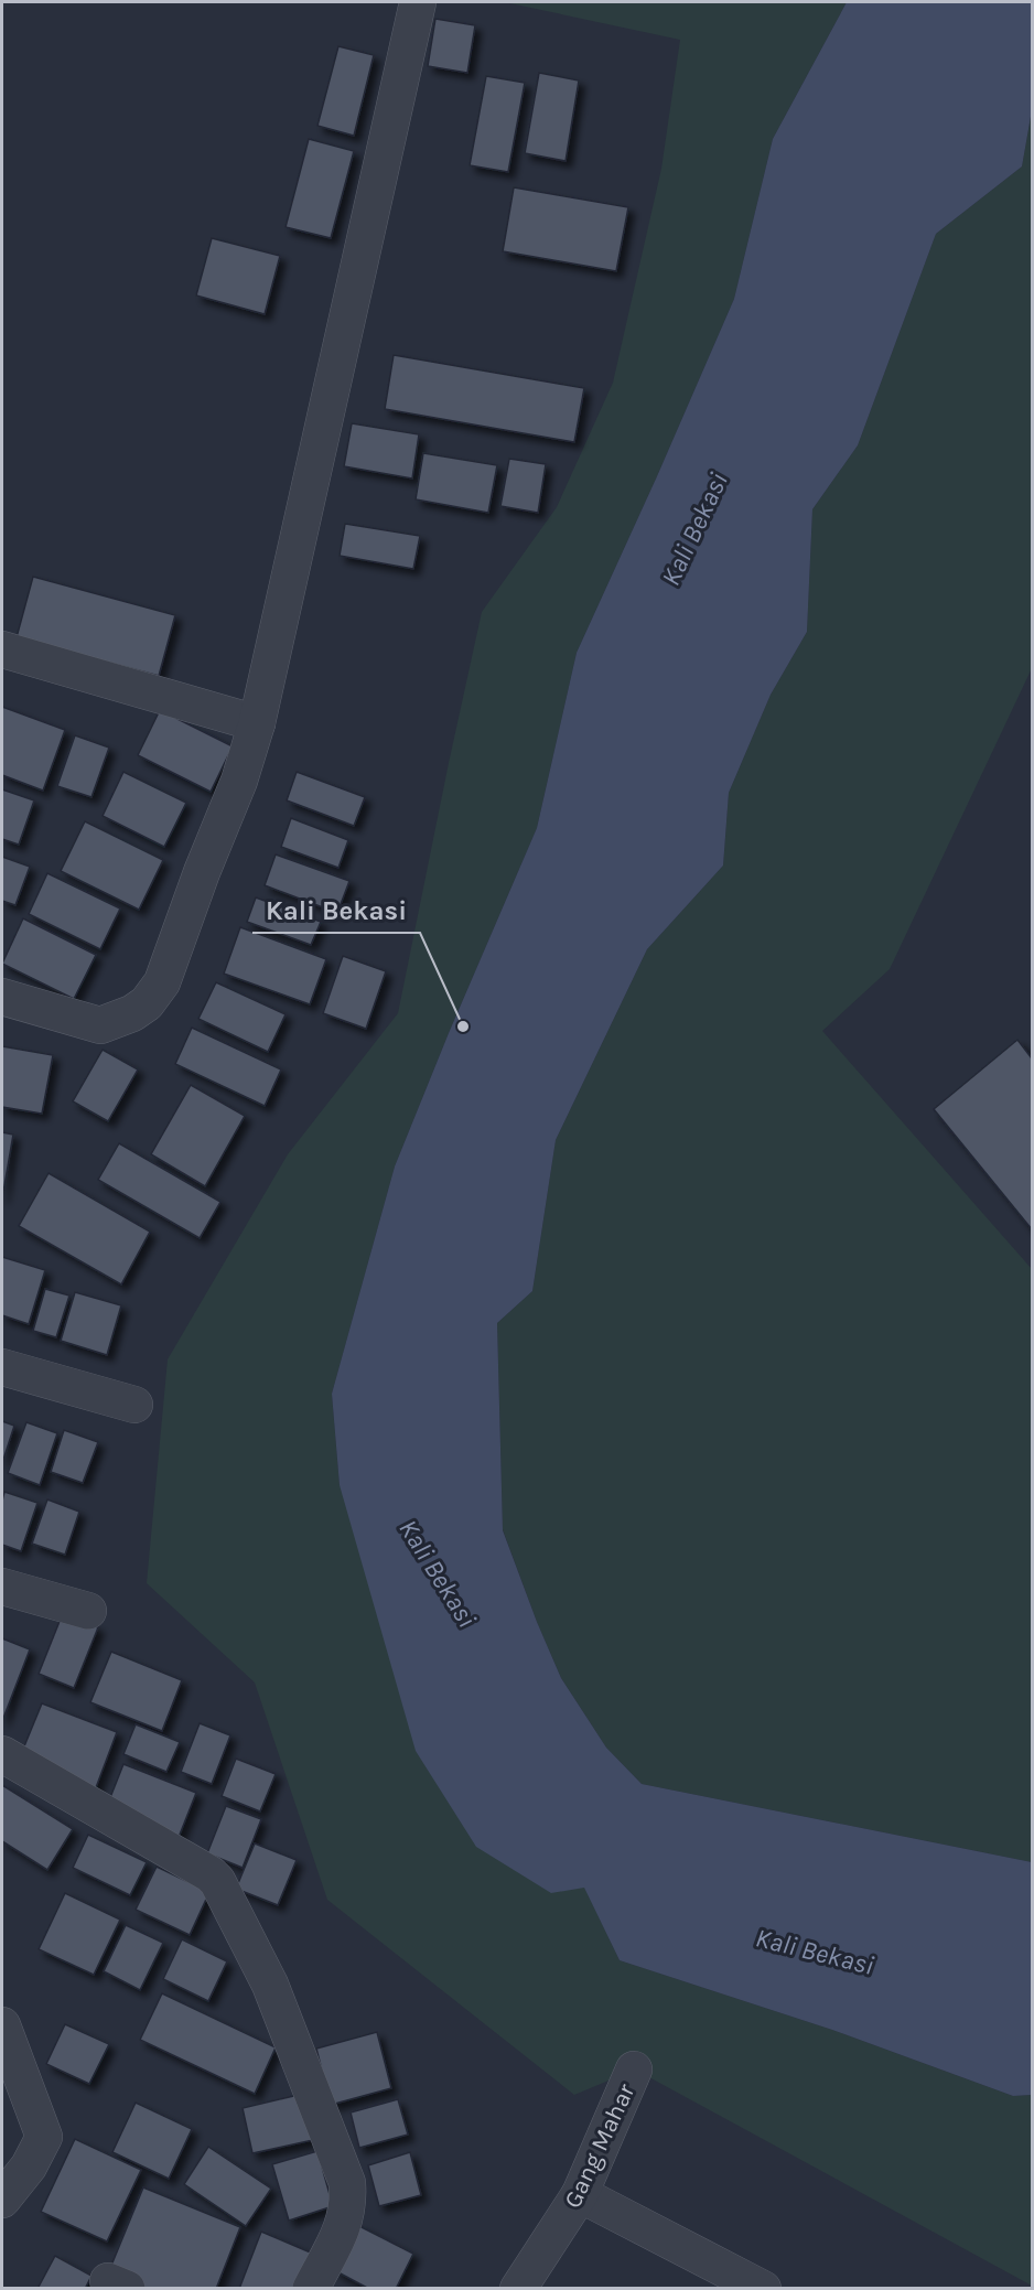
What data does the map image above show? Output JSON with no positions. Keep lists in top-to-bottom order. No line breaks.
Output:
{"streets":{"street":["Gang Mahar"]},"water":["Kali Bekasi"],"places":["Kali Bekasi"]}
